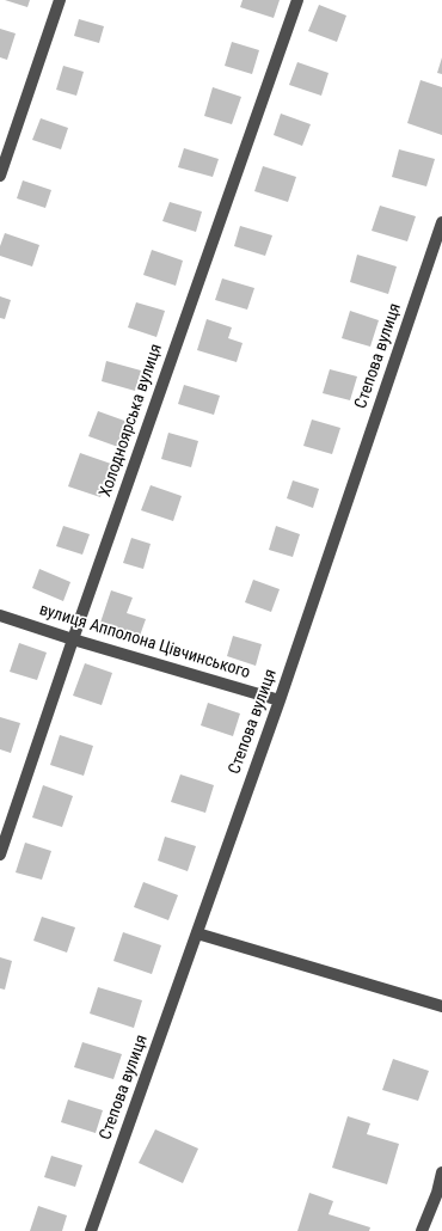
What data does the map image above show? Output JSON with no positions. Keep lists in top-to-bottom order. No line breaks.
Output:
{"streets":{"street":["Степова вулиця","Холодноярська вулиця","вулиця Апполона Цівчинського"]},"crossings":[["Степова вулиця","вулиця Апполона Цівчинського"],["Холодноярська вулиця","вулиця Апполона Цівчинського"]]}
